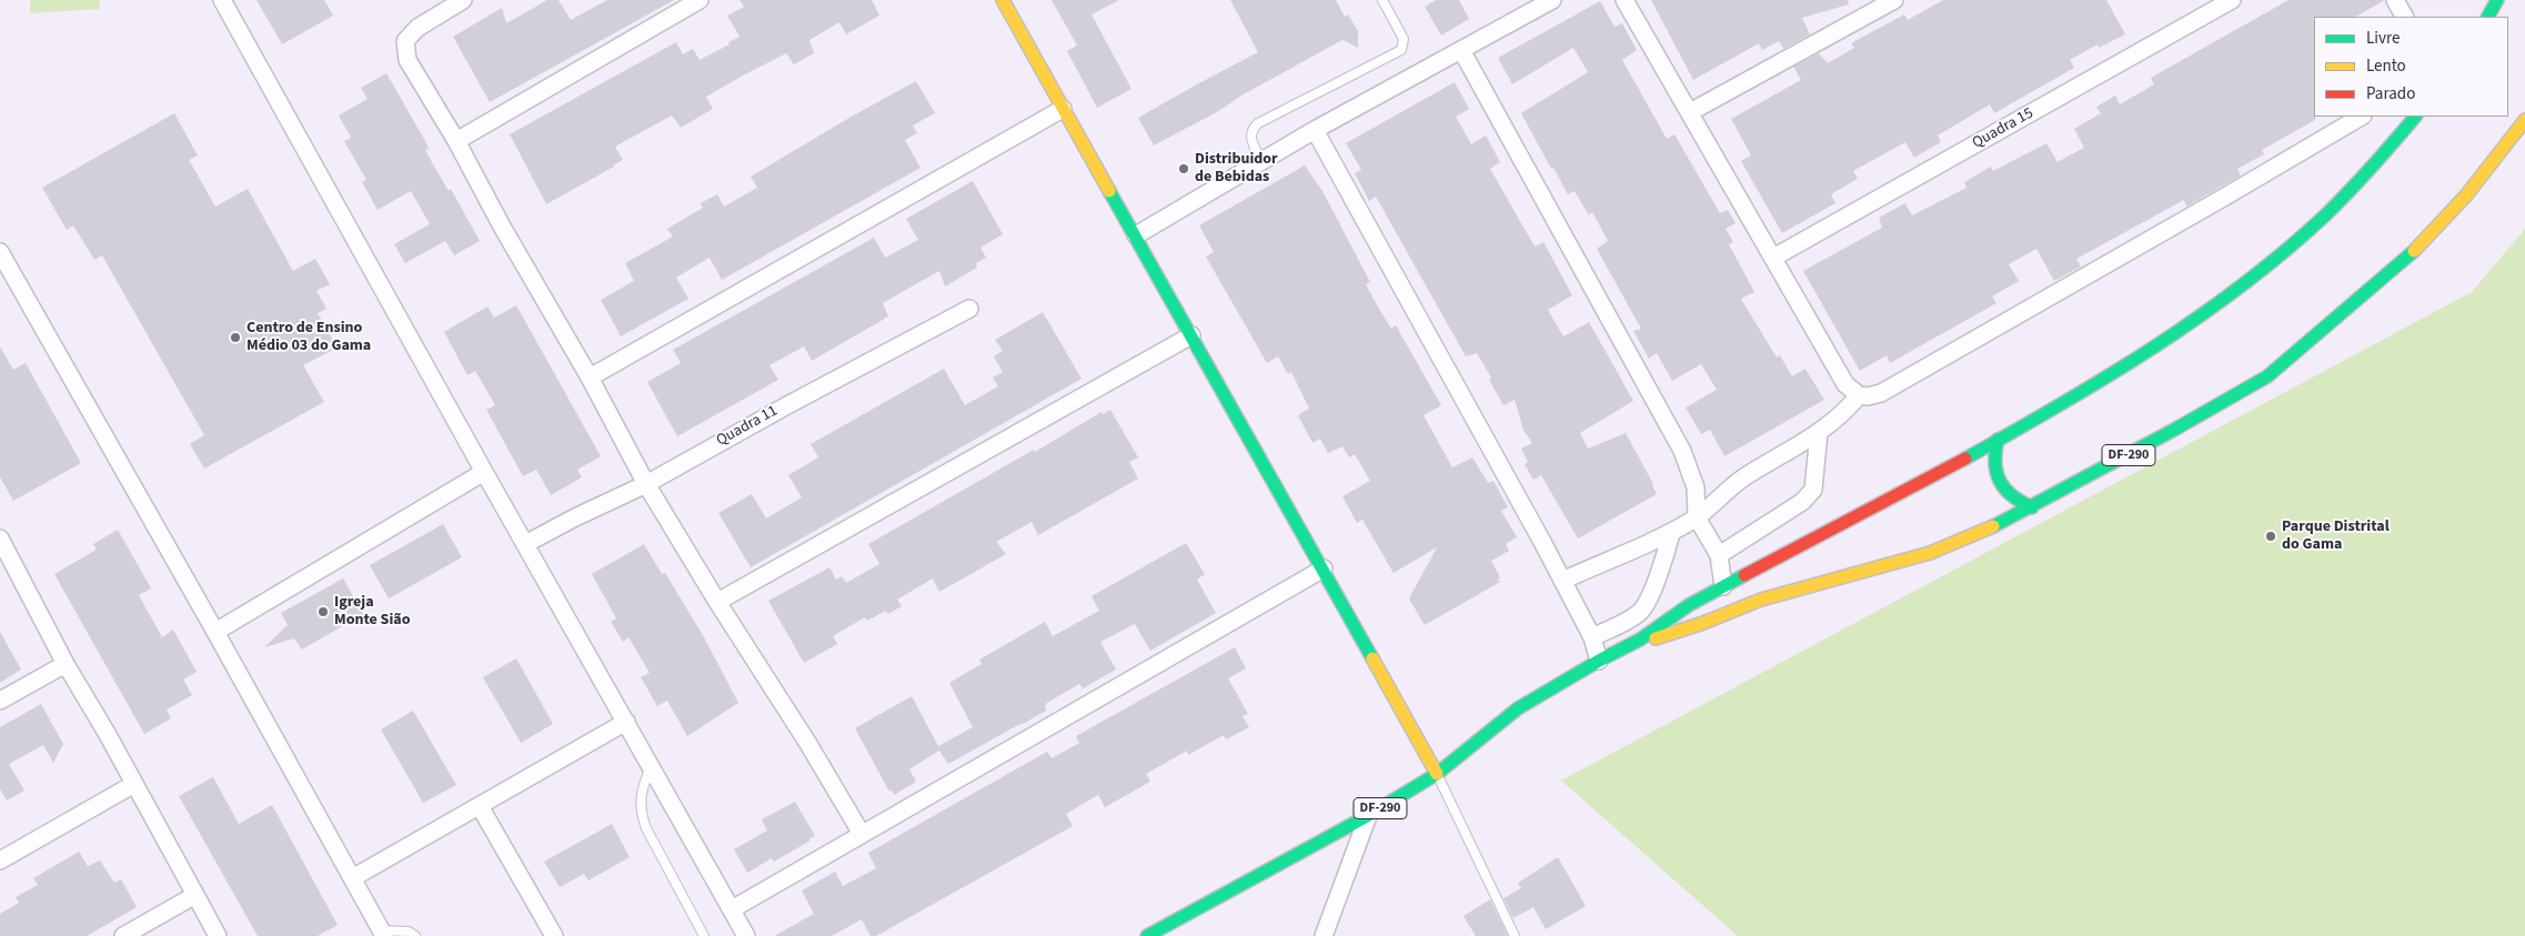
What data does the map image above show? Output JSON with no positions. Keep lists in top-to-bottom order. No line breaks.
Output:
{"streets":{"main road":["DF-290"],"street":["Quadra 15","Quadra 11"]},"places":["Distribuidor de Bebidas","Centro de Ensino Médio 03 do Gama","Parque Distrital do Gama","Igreja Monte Sião"],"legend":["Livre","Lento","Parado"]}
